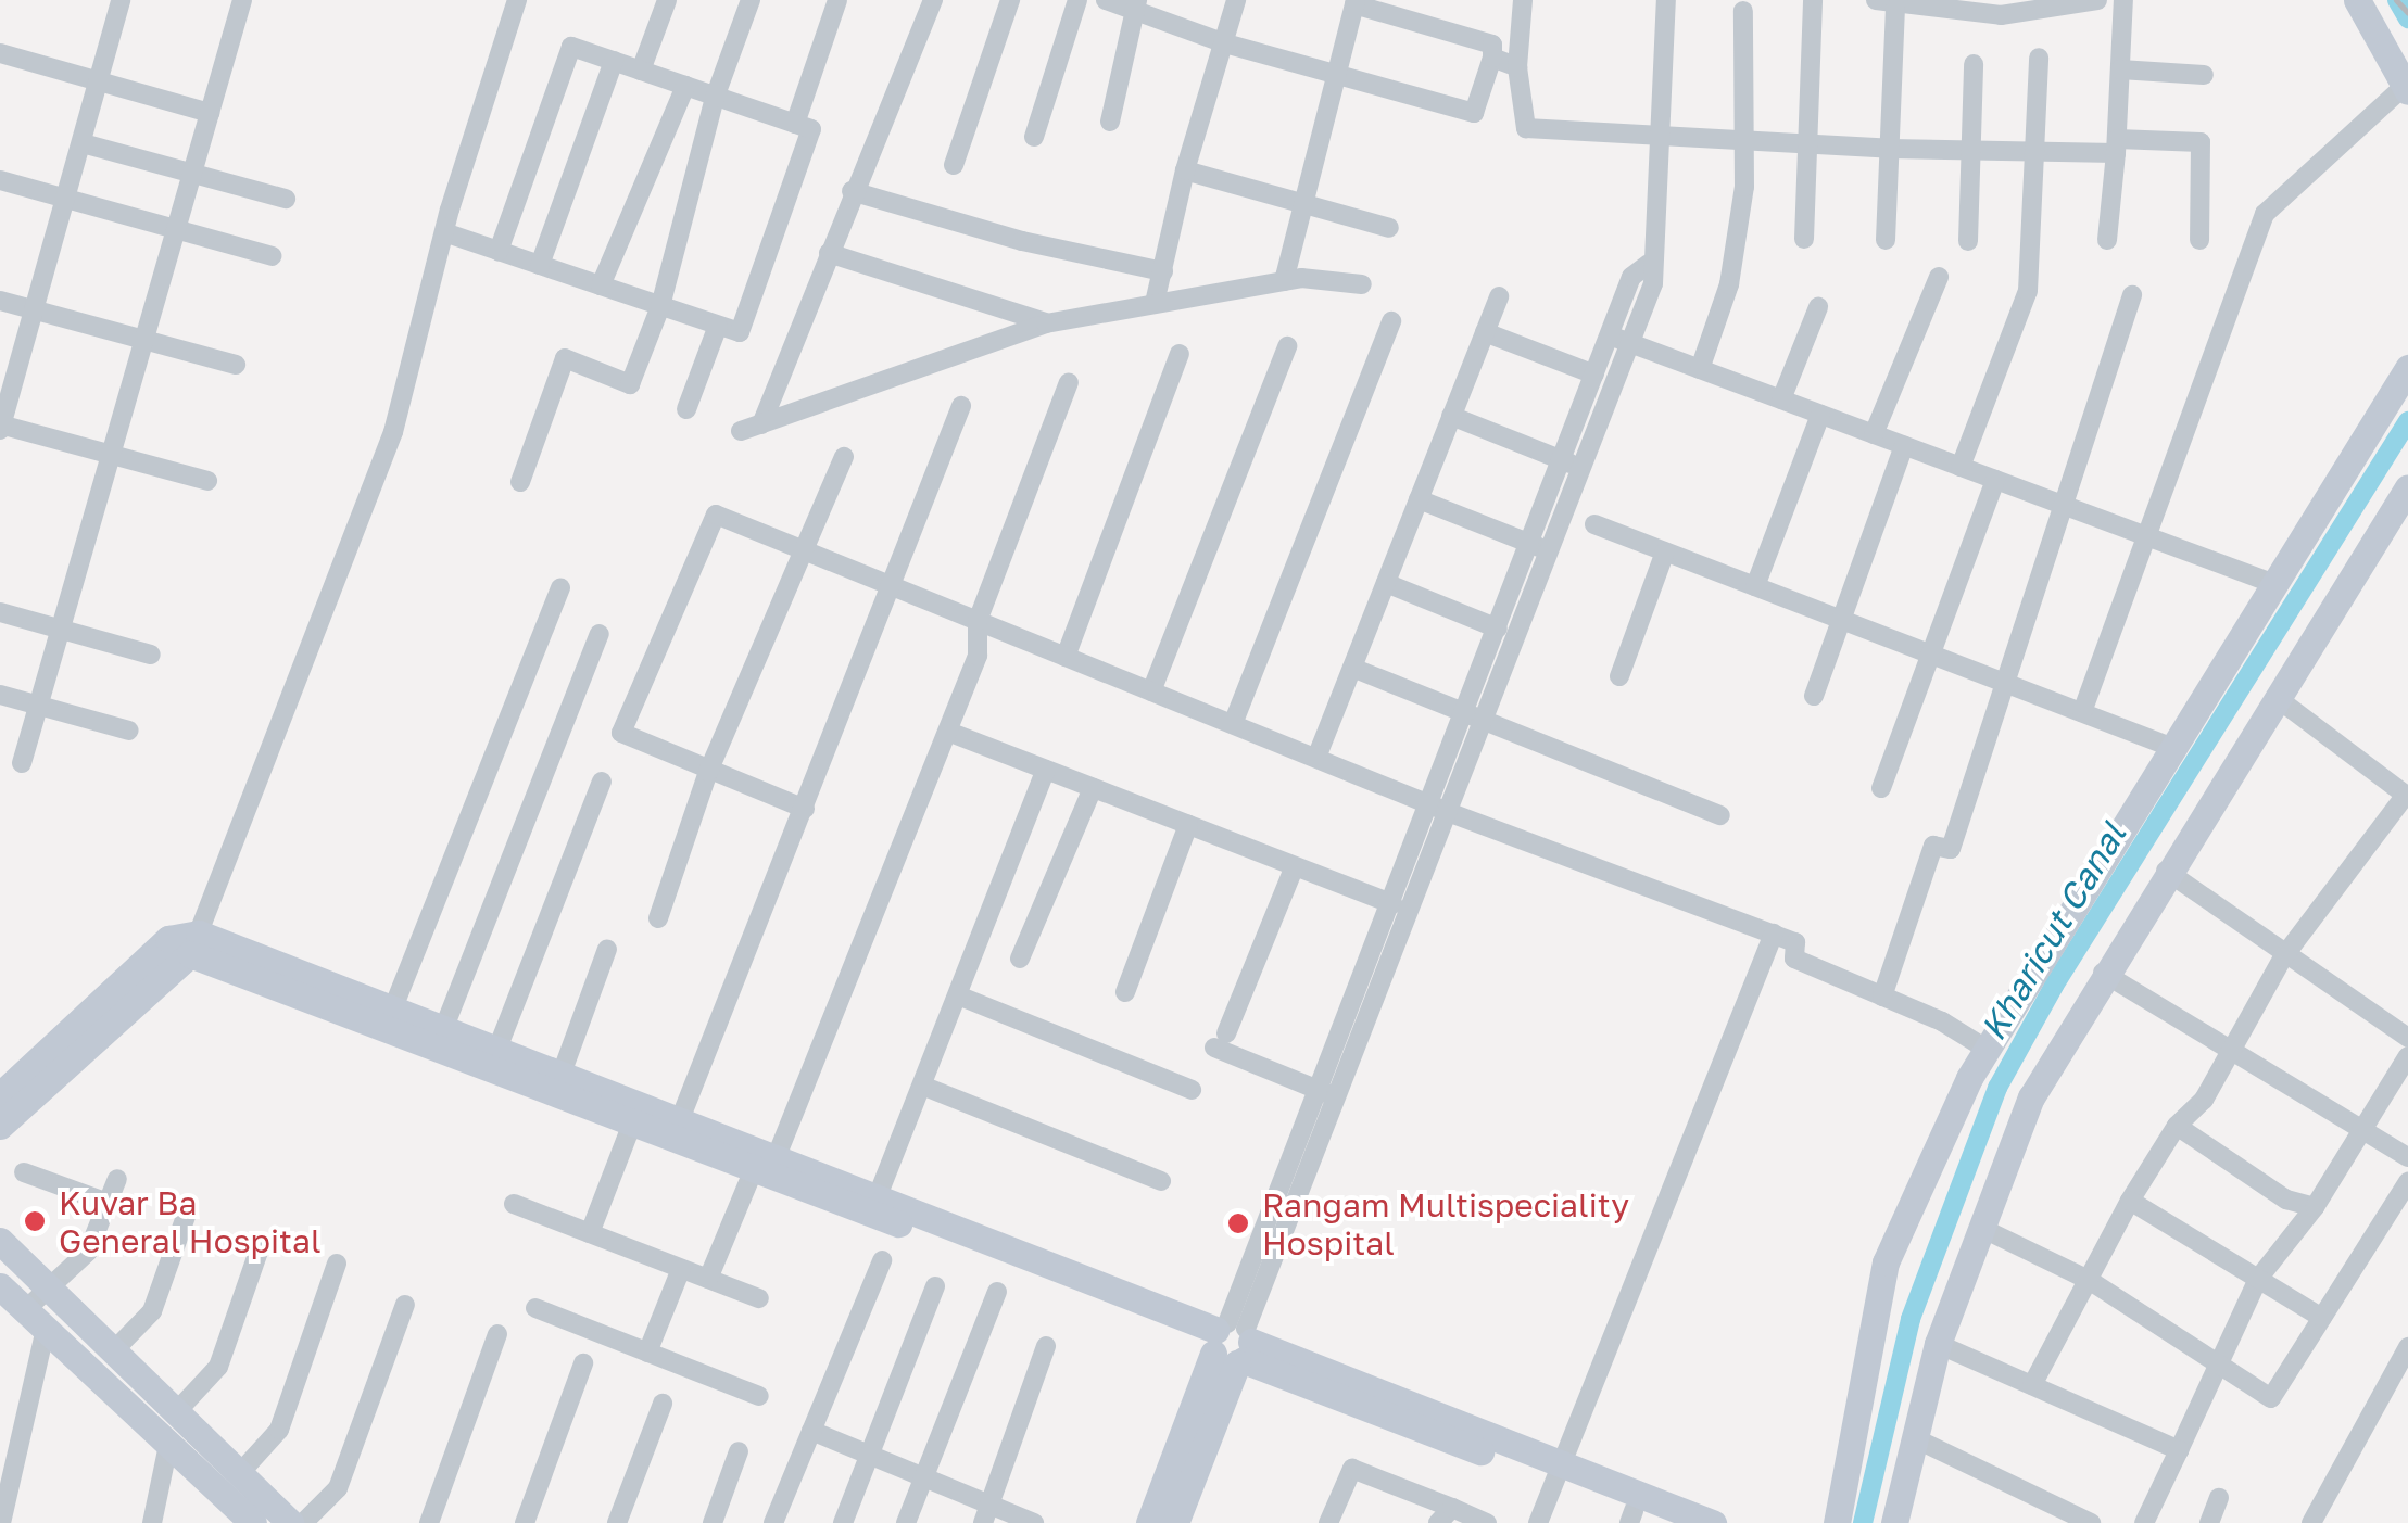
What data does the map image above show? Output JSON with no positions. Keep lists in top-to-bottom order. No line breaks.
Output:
{"water":["Kharicut Canal"],"places":["Kuvar Ba General Hospital","Rangam Multispeciality Hospital"]}
